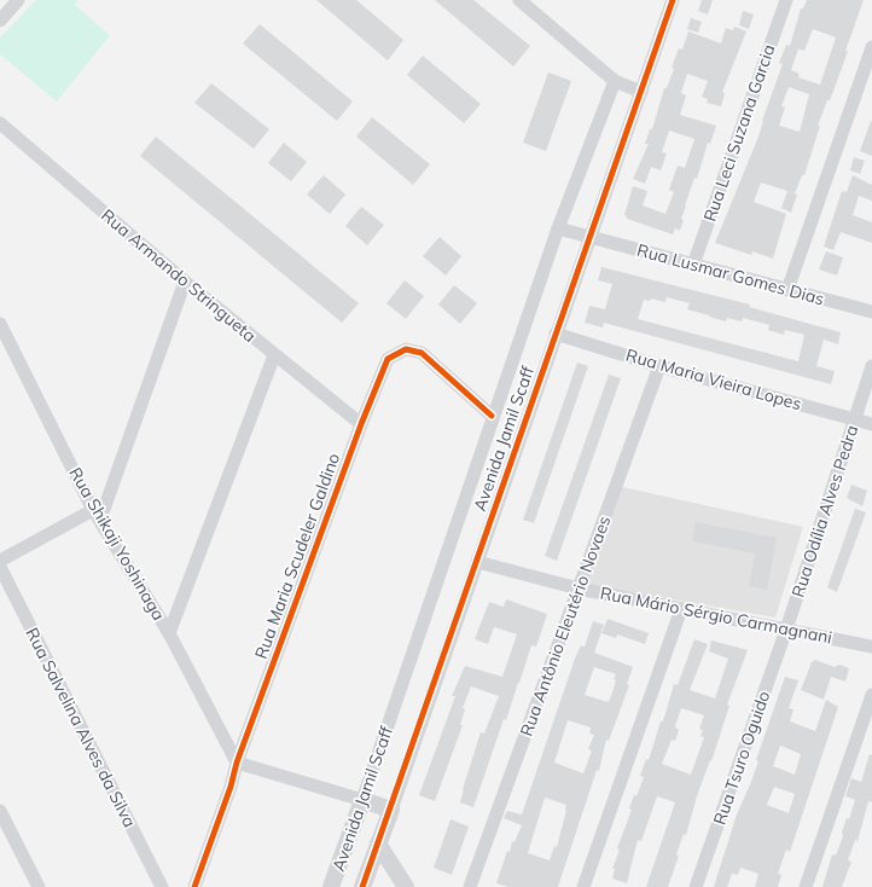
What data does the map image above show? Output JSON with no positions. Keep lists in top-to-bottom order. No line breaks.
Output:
{"streets":{"street":["Rua Leci Suzana Garcia","Rua Lusmar Gomes Dias","Rua Armando Stringueta","Rua Maria Vieira Lopes","Avenida Jamil Scaff","Rua Odília Alves Pedra","Rua Shikaji Yoshinaga","Rua Maria Scudeler Galdino","Rua Mário Sérgio Carmagnani","Rua Antônio Eleutério Novaes","Rua Salvelina Alves da Silva","Rua Tsuro Oguido"]},"crossings":[["Rua Leci Suzana Garcia","Rua Lusmar Gomes Dias"],["Rua Lusmar Gomes Dias","Avenida Jamil Scaff"],["Rua Armando Stringueta","Rua Maria Scudeler Galdino"],["Rua Maria Vieira Lopes","Avenida Jamil Scaff"],["Rua Maria Vieira Lopes","Rua Odília Alves Pedra"],["Rua Maria Vieira Lopes","Rua Antônio Eleutério Novaes"],["Avenida Jamil Scaff","Rua Maria Scudeler Galdino"],["Avenida Jamil Scaff","Rua Mário Sérgio Carmagnani"],["Rua Odília Alves Pedra","Rua Mário Sérgio Carmagnani"],["Rua Odília Alves Pedra","Rua Tsuro Oguido"],["Rua Shikaji Yoshinaga","Rua Maria Scudeler Galdino"],["Rua Mário Sérgio Carmagnani","Rua Antônio Eleutério Novaes"],["Rua Mário Sérgio Carmagnani","Rua Tsuro Oguido"]]}
